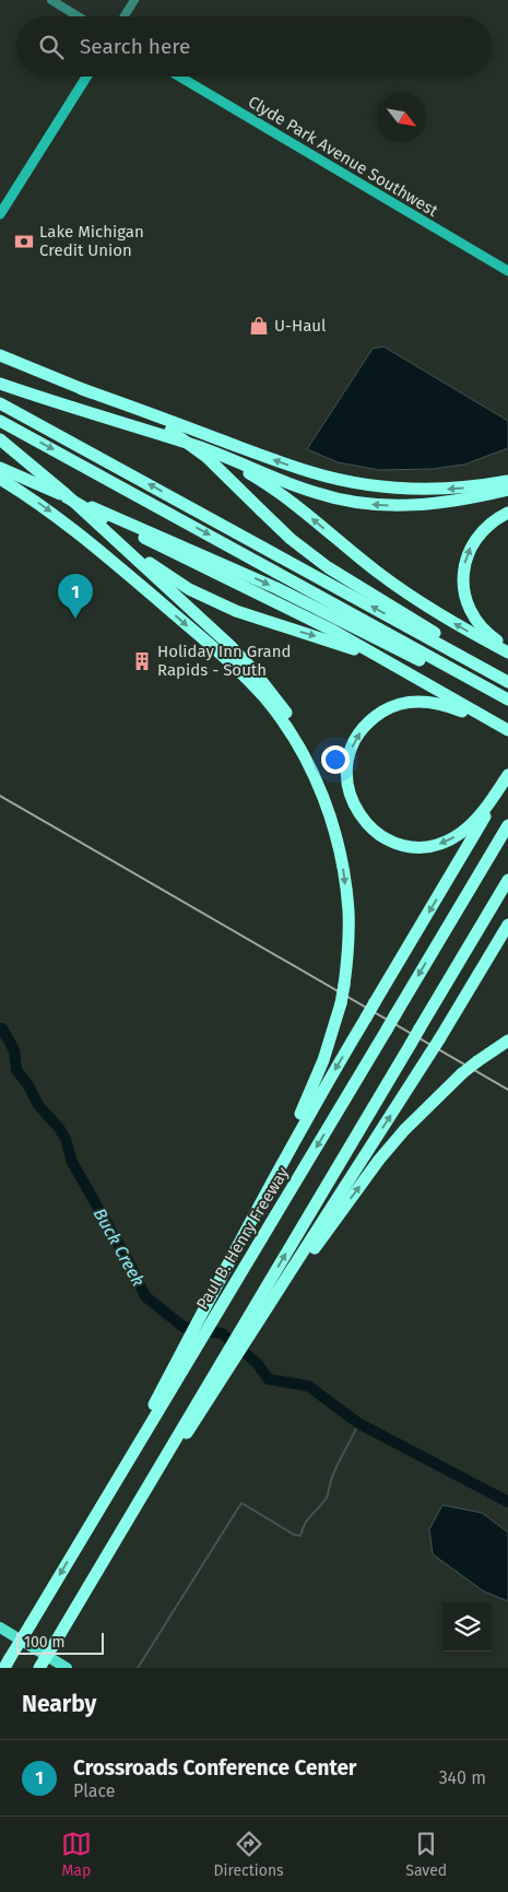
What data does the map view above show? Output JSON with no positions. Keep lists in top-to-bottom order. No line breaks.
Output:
{"streets":{"highway":["Paul B. Henry Freeway"],"main road":["Clyde Park Avenue Southwest"]},"water":["Buck Creek"],"places":{"bank":["Lake Michigan Credit Union"],"shop":["U-Haul"],"building":["Holiday Inn Grand Rapids - South"]},"scale_bar":"100 m","north":"bottom right","page":{"search":"Search here","pins":"1","scale":"100 m","heading":"Nearby","list":[{"mark":"1","name":"Crossroads Conference Center","note":"Place","value":"340 m"}],"nav":["Map","Directions","Saved"]}}
